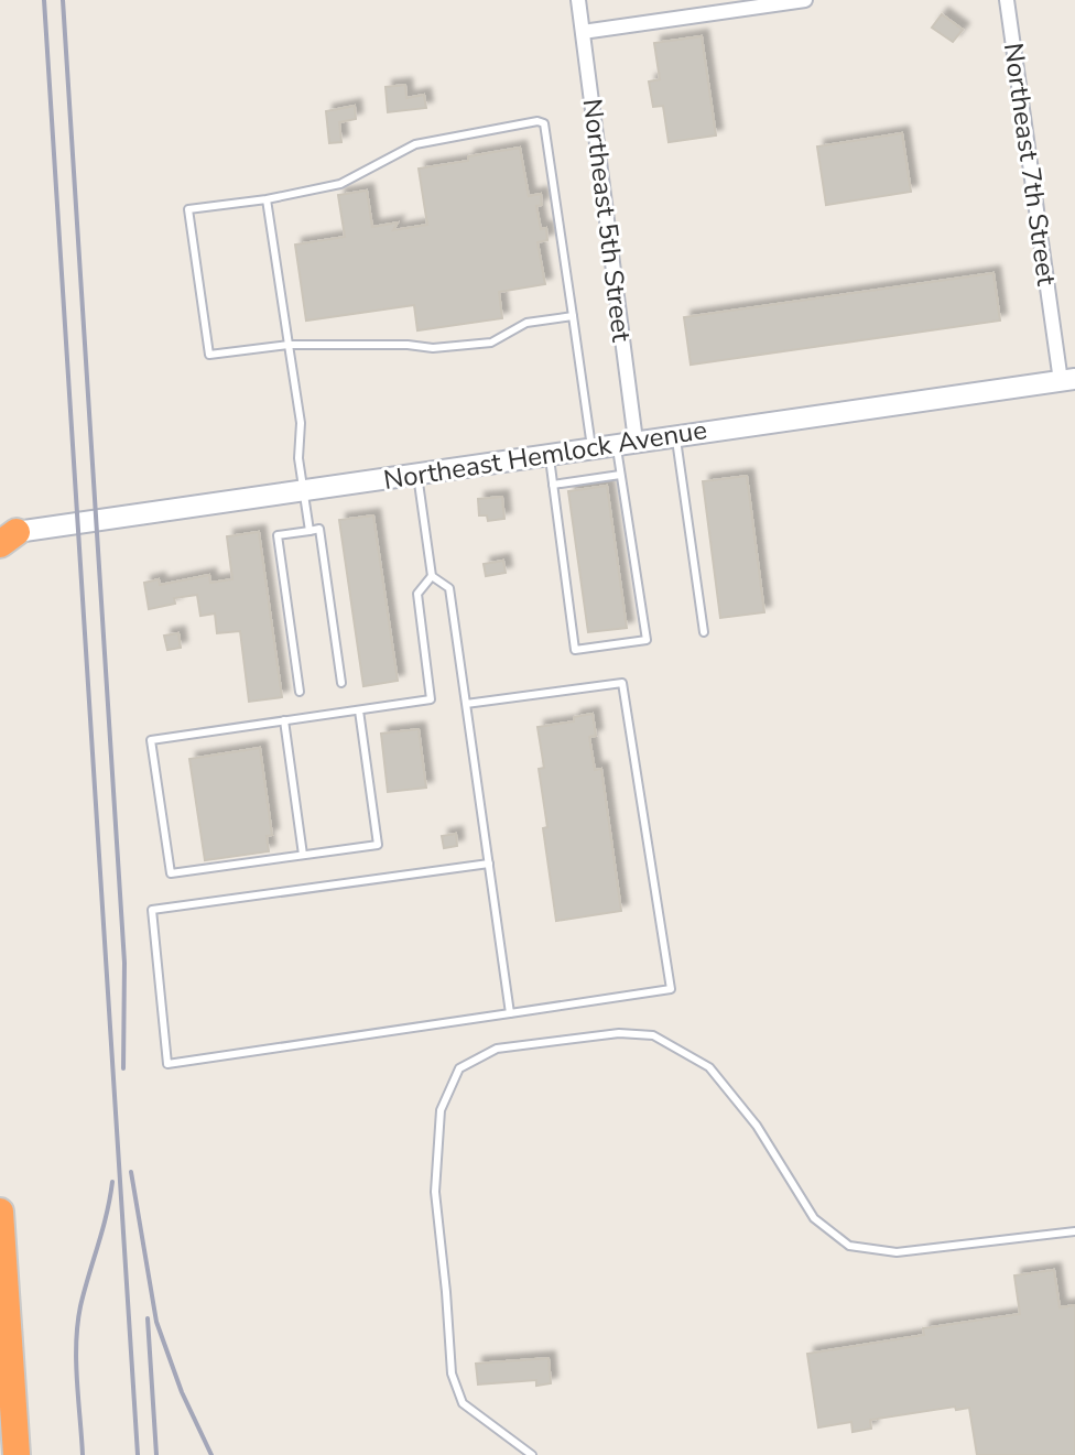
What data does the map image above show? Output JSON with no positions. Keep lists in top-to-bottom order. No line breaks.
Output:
{"streets":{"street":["Northeast 7th Street","Northeast 5th Street","Northeast Hemlock Avenue"]},"crossings":[["Northeast 7th Street","Northeast Hemlock Avenue"],["Northeast 5th Street","Northeast Hemlock Avenue"]]}
